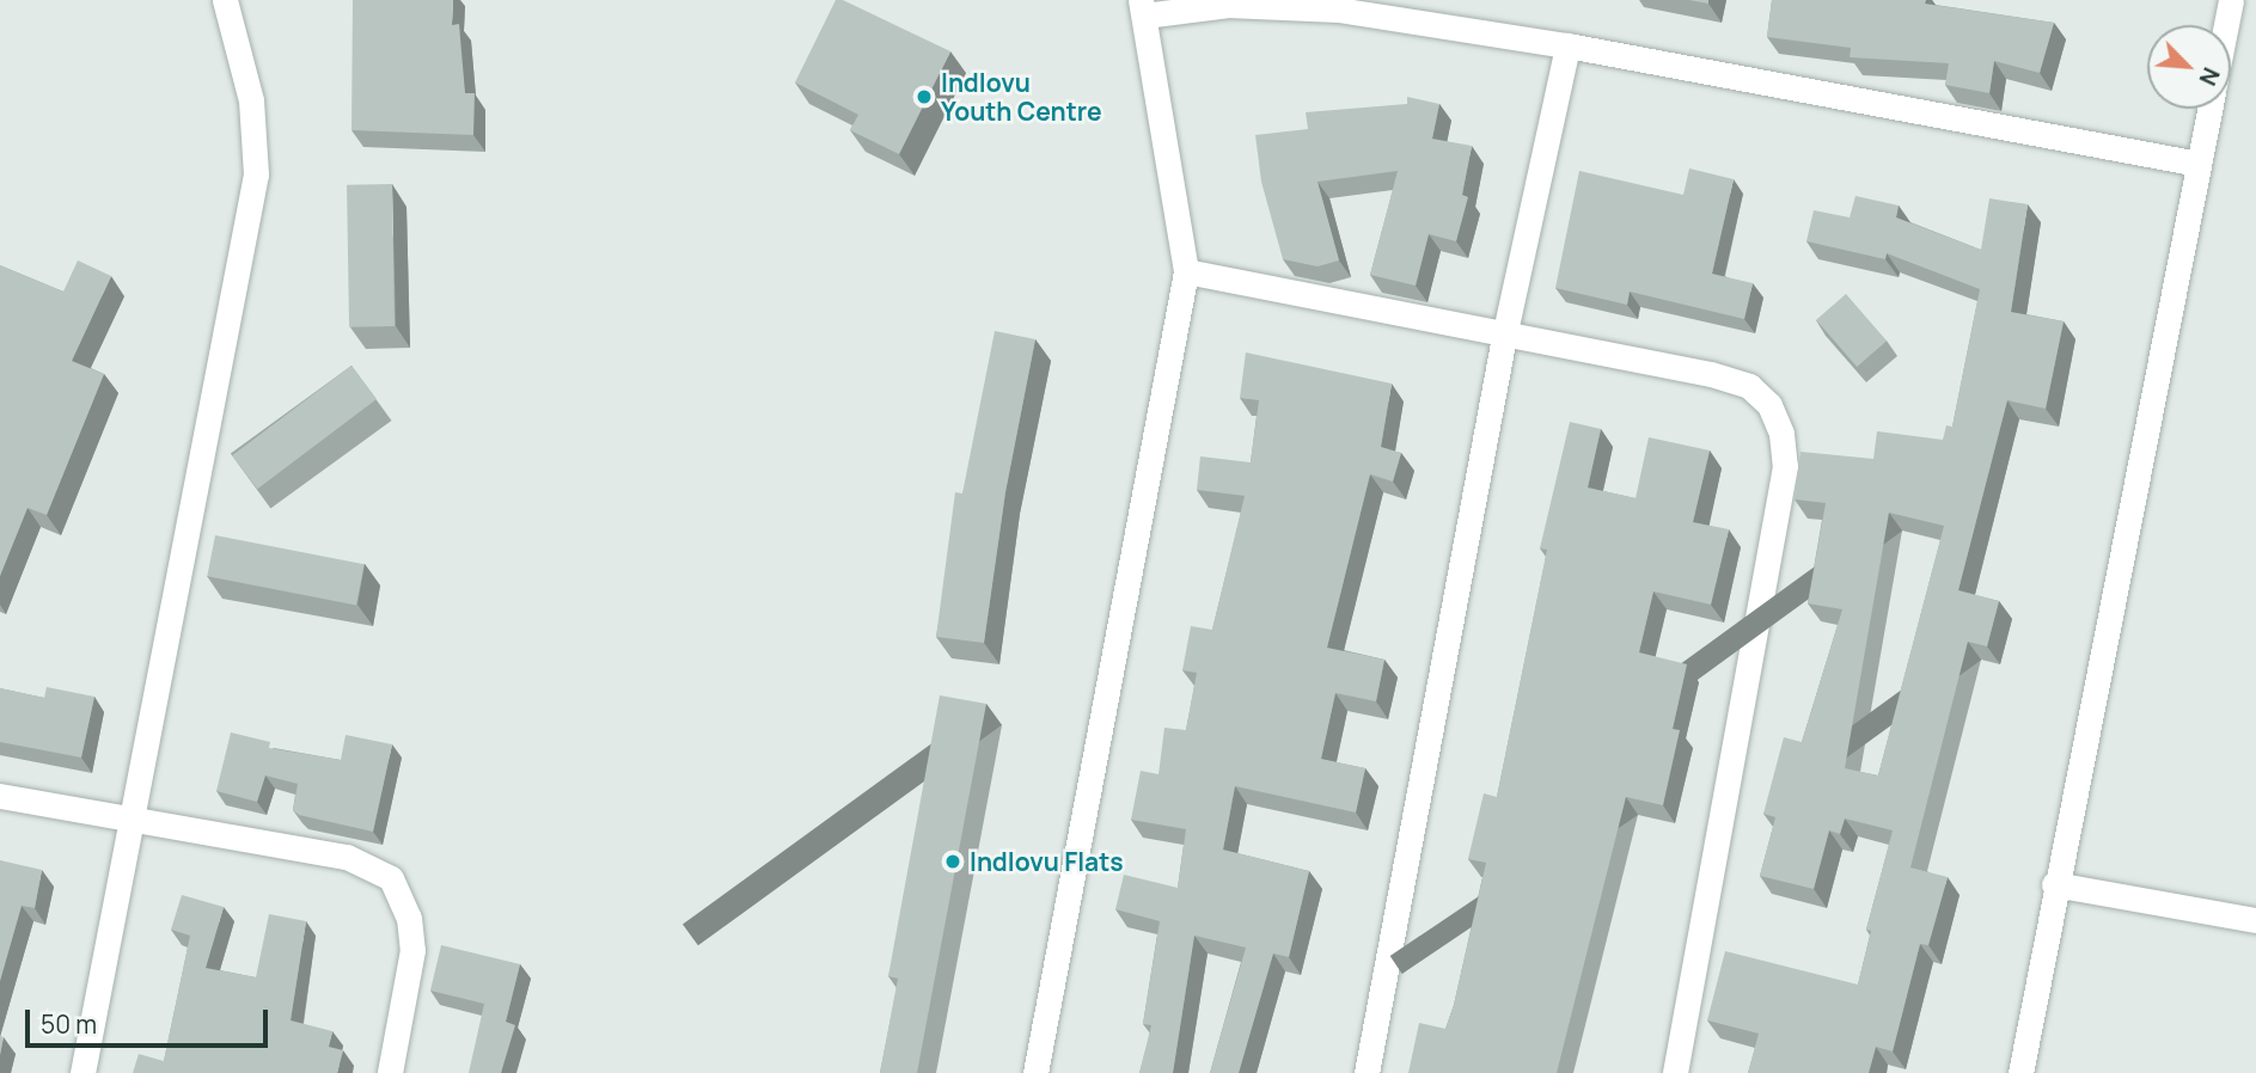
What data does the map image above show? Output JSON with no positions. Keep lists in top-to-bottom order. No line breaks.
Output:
{"places":["Indlovu Youth Centre","Indlovu Flats"],"scale_bar":"50 m","north":"bottom right"}
